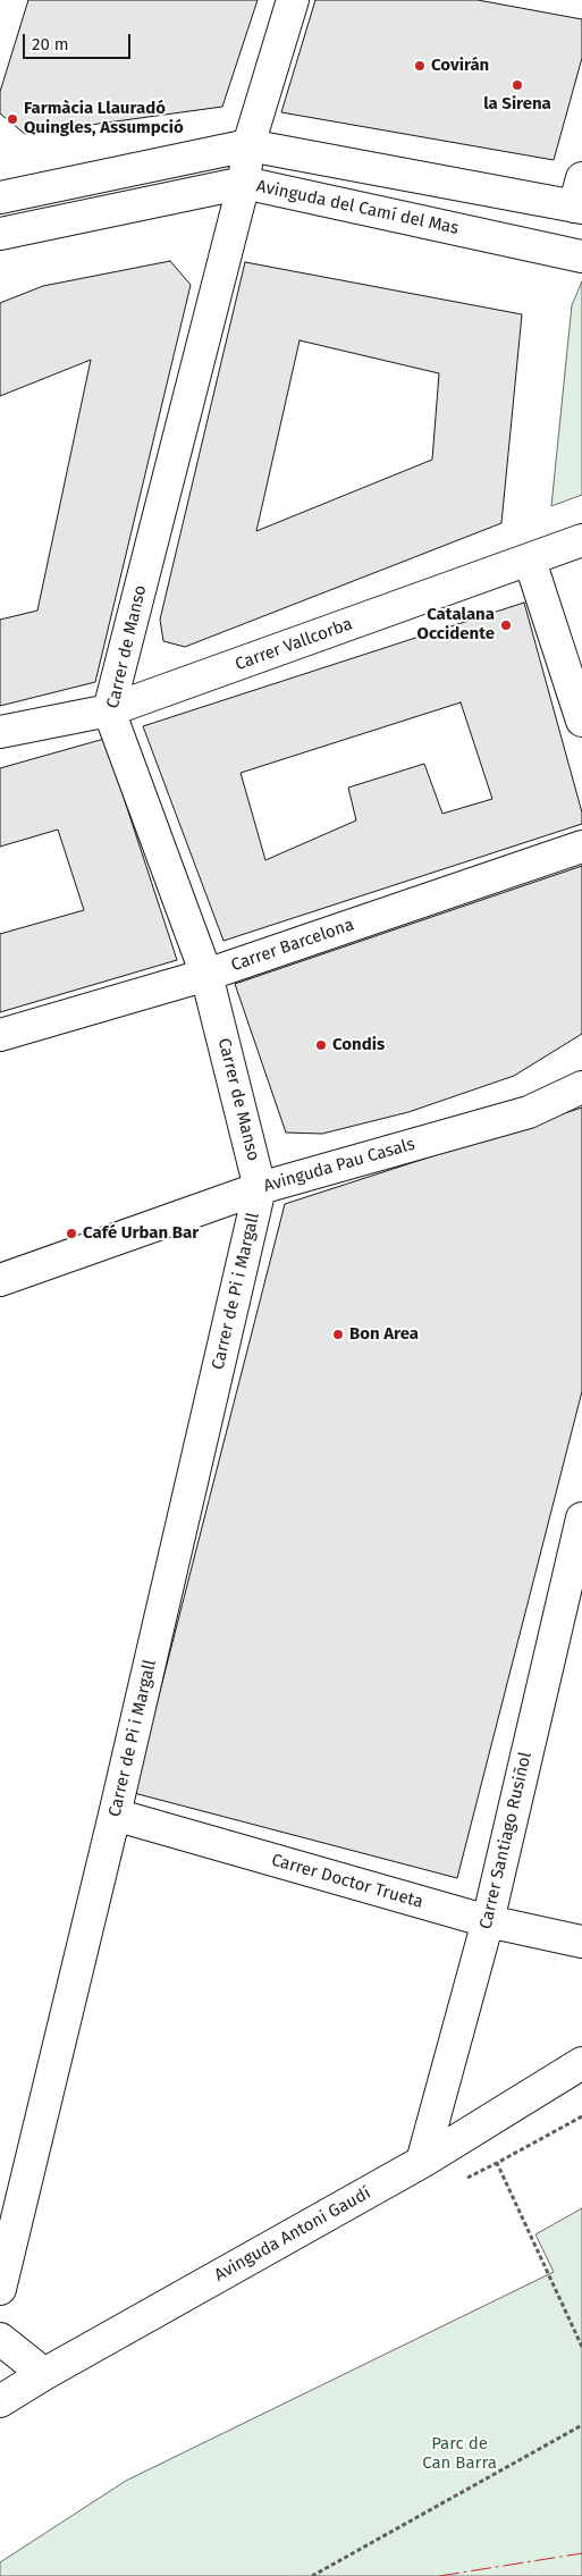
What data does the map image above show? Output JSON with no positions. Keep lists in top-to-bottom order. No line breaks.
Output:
{"streets":{"street":["Avinguda del Camí del Mas","Carrer Vallcorba","Carrer de Manso","Carrer Barcelona","Avinguda Pau Casals","Carrer de Pi i Margall","Carrer Santiago Rusiñol","Carrer Doctor Trueta","Avinguda Antoni Gaudí"]},"crossings":[["Avinguda del Camí del Mas","Carrer de Manso"],["Carrer Vallcorba","Carrer de Manso"],["Carrer de Manso","Carrer Barcelona"],["Carrer de Manso","Avinguda Pau Casals"],["Carrer de Manso","Carrer de Pi i Margall"],["Avinguda Pau Casals","Carrer de Pi i Margall"],["Carrer de Pi i Margall","Carrer Doctor Trueta"],["Carrer Santiago Rusiñol","Carrer Doctor Trueta"],["Carrer Santiago Rusiñol","Avinguda Antoni Gaudí"]],"parks":["Parc de Can Barra"],"places":["Covirán","la Sirena","Farmàcia Llauradó Quingles, Assumpció","Catalana Occidente","Condis","Café Urban Bar","Bon Area"],"scale_bar":"20 m"}
